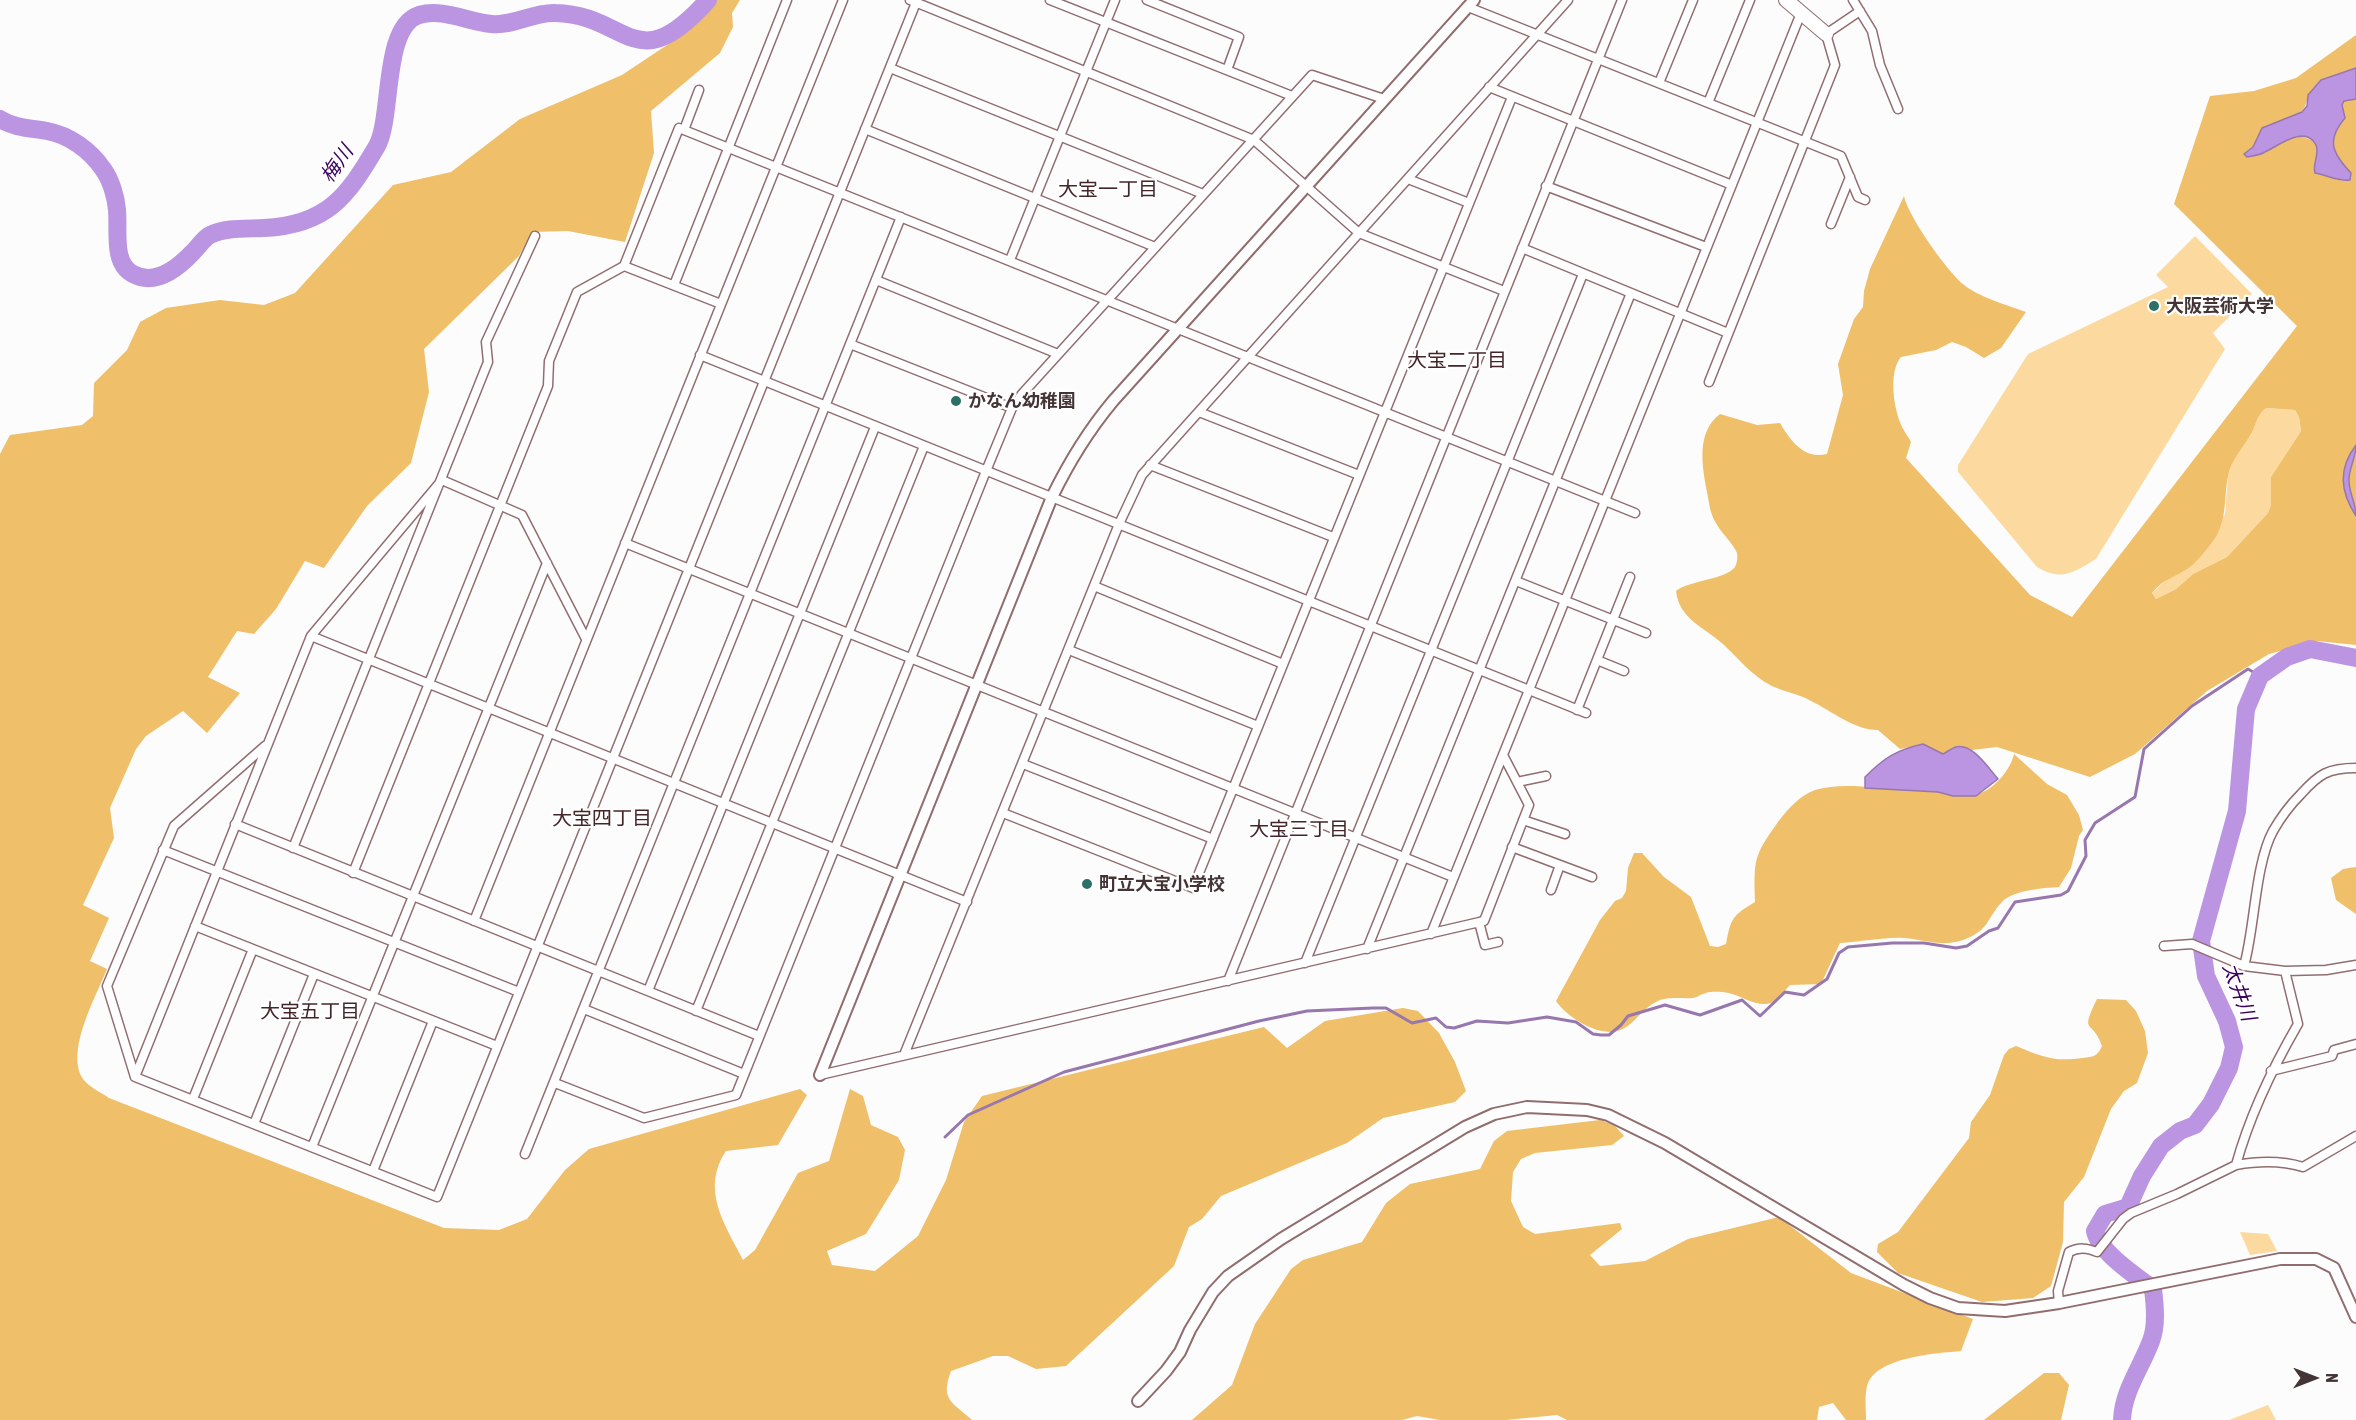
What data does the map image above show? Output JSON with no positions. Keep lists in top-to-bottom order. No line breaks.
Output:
{"districts":["大宝一丁目","大宝二丁目","大宝四丁目","大宝三丁目","大宝五丁目"],"water":["梅川","太井川"],"places":["大阪芸術大学","かなん幼稚園","町立大宝小学校"],"north":"right"}
